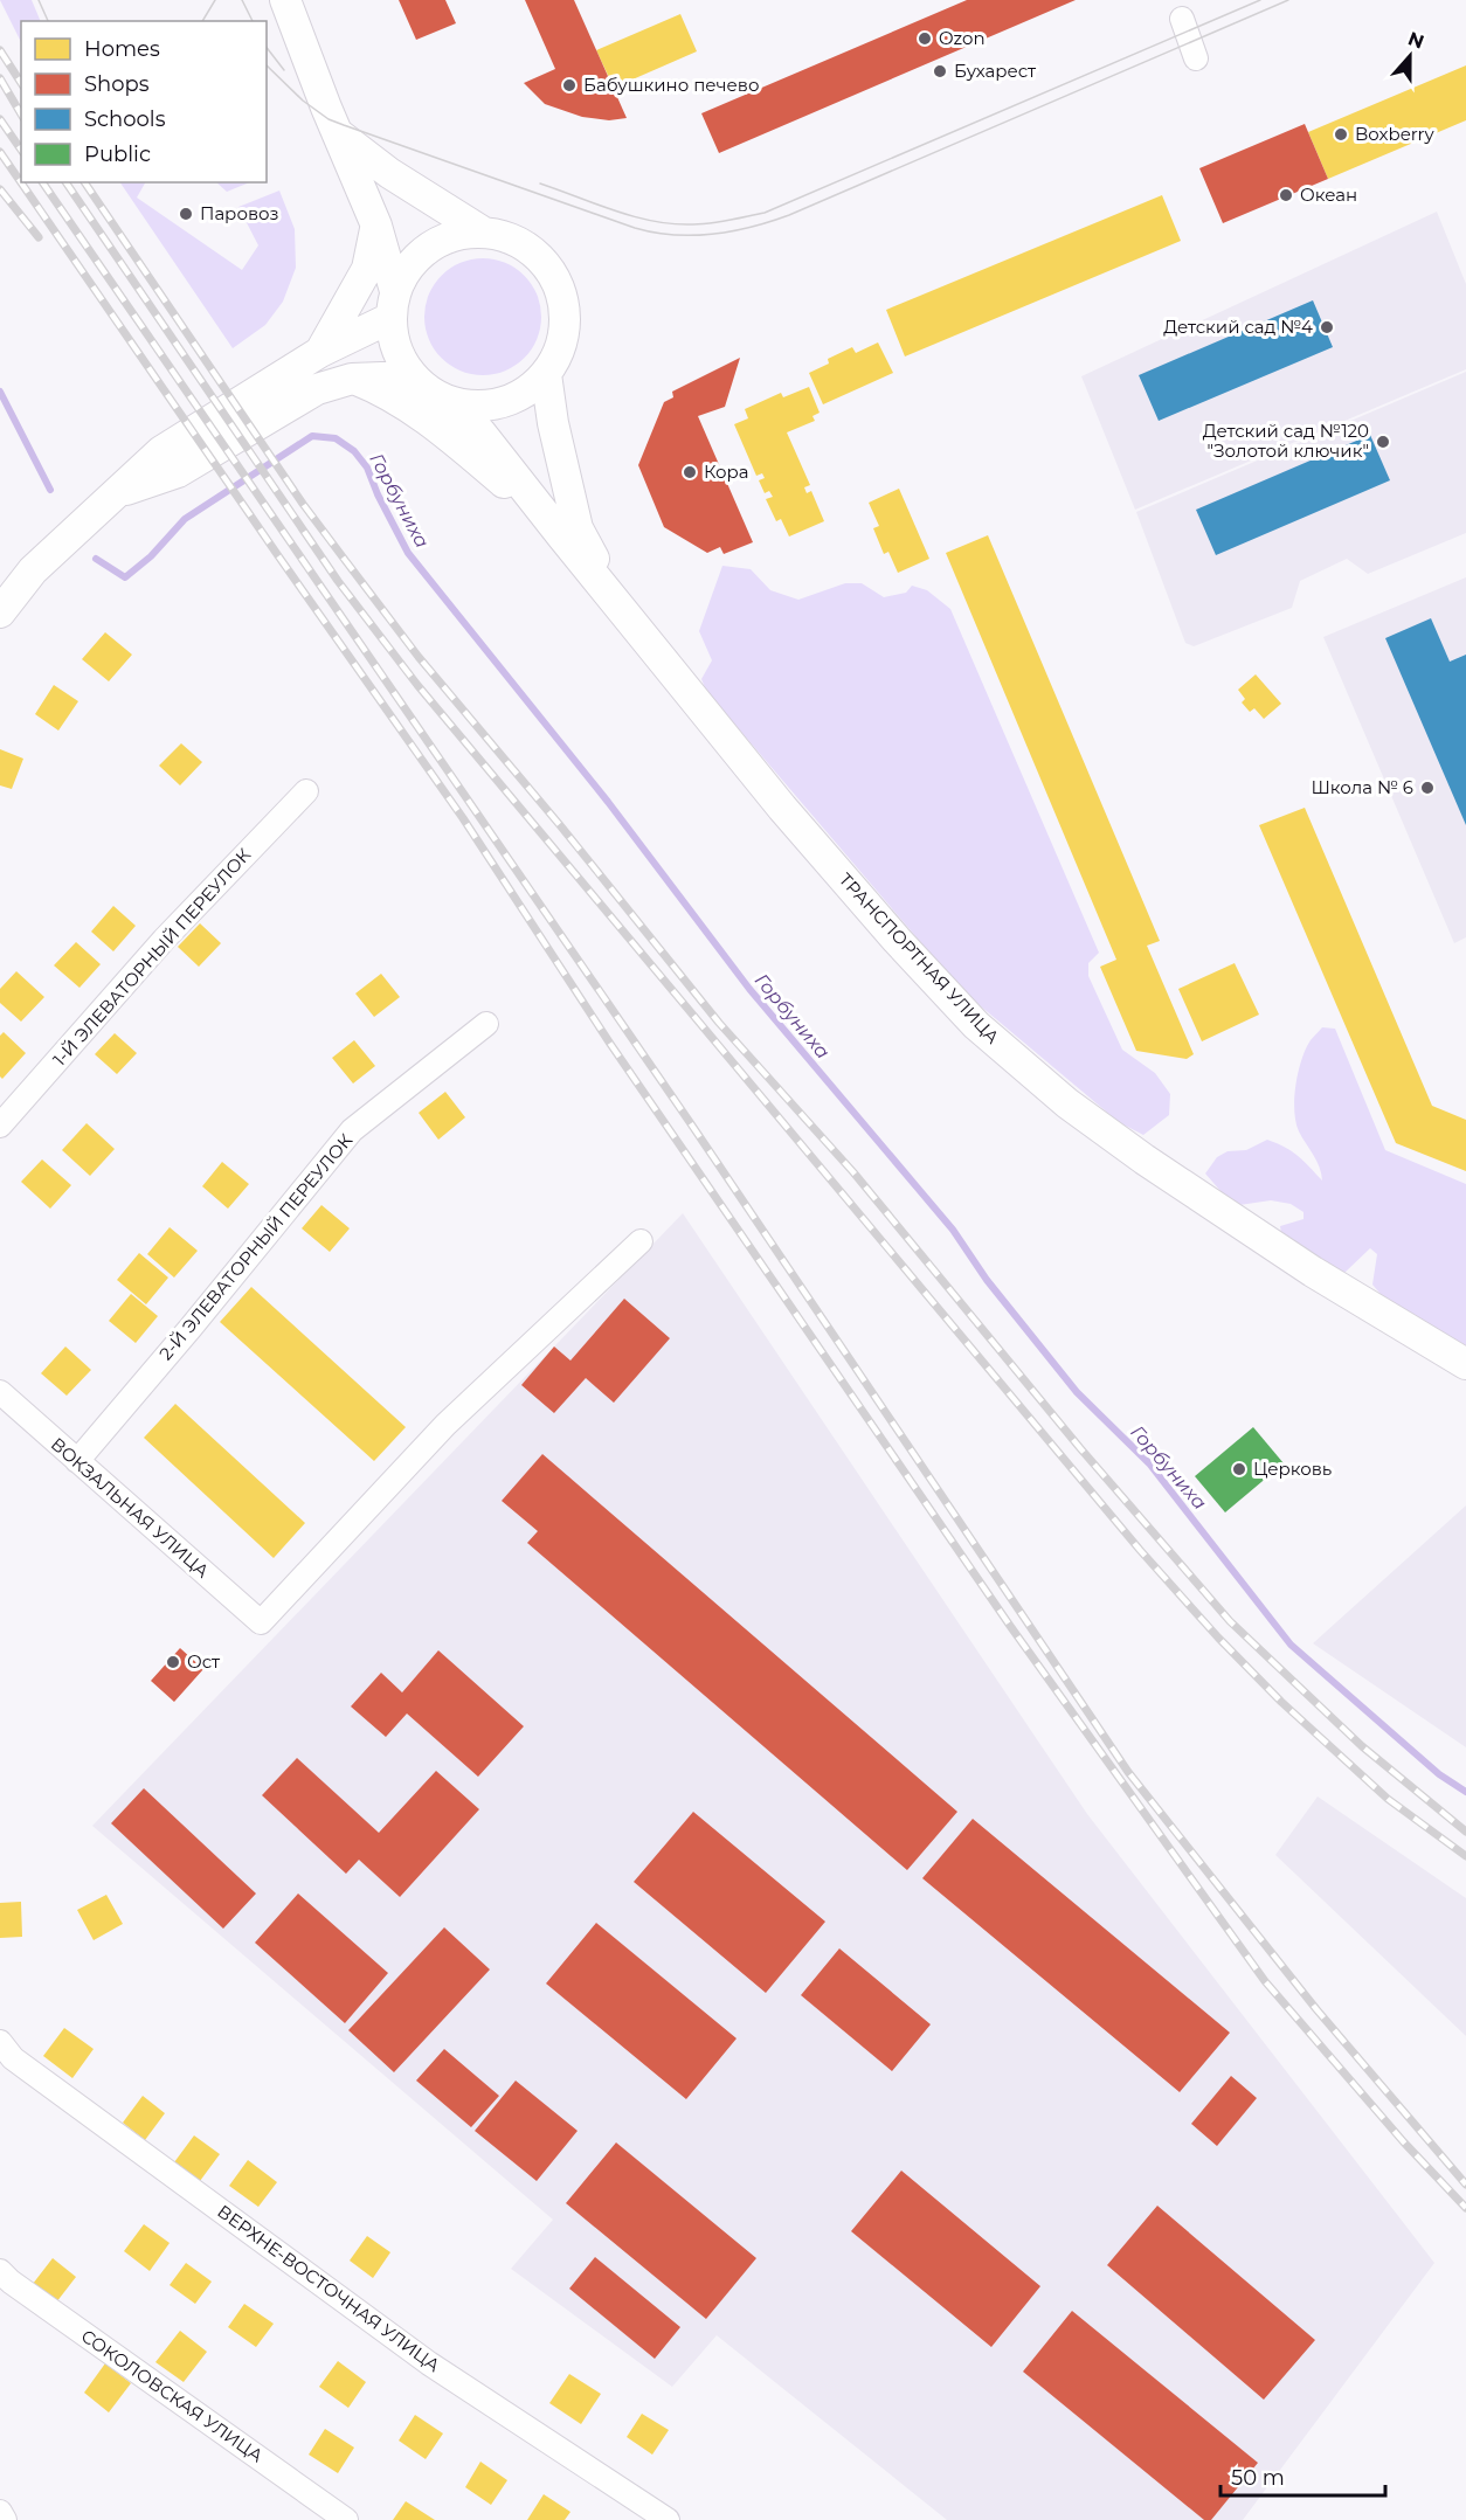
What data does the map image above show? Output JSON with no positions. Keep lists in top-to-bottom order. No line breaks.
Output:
{"streets":{"main road":["ТРАНСПОРТНАЯ УЛИЦА"],"street":["1-Й ЭЛЕВАТОРНЫЙ ПЕРЕУЛОК","2-Й ЭЛЕВАТОРНЫЙ ПЕРЕУЛОК","ВОКЗАЛЬНАЯ УЛИЦА","ВЕРХНЕ-ВОСТОЧНАЯ УЛИЦА","СОКОЛОВСКАЯ УЛИЦА"]},"crossings":[["2-Й ЭЛЕВАТОРНЫЙ ПЕРЕУЛОК","ВОКЗАЛЬНАЯ УЛИЦА"]],"water":["Горбуниха"],"places":["Ozon","Бухарест","Бабушкино печево","Boxberry","Океан","Паровоз","Детский сад №4","Детский сад №120 \"Золотой ключик\"","Кора","Школа № 6","Церковь","Ост"],"legend":["Homes","Shops","Schools","Public"],"scale_bar":"50 m","north":"top"}
